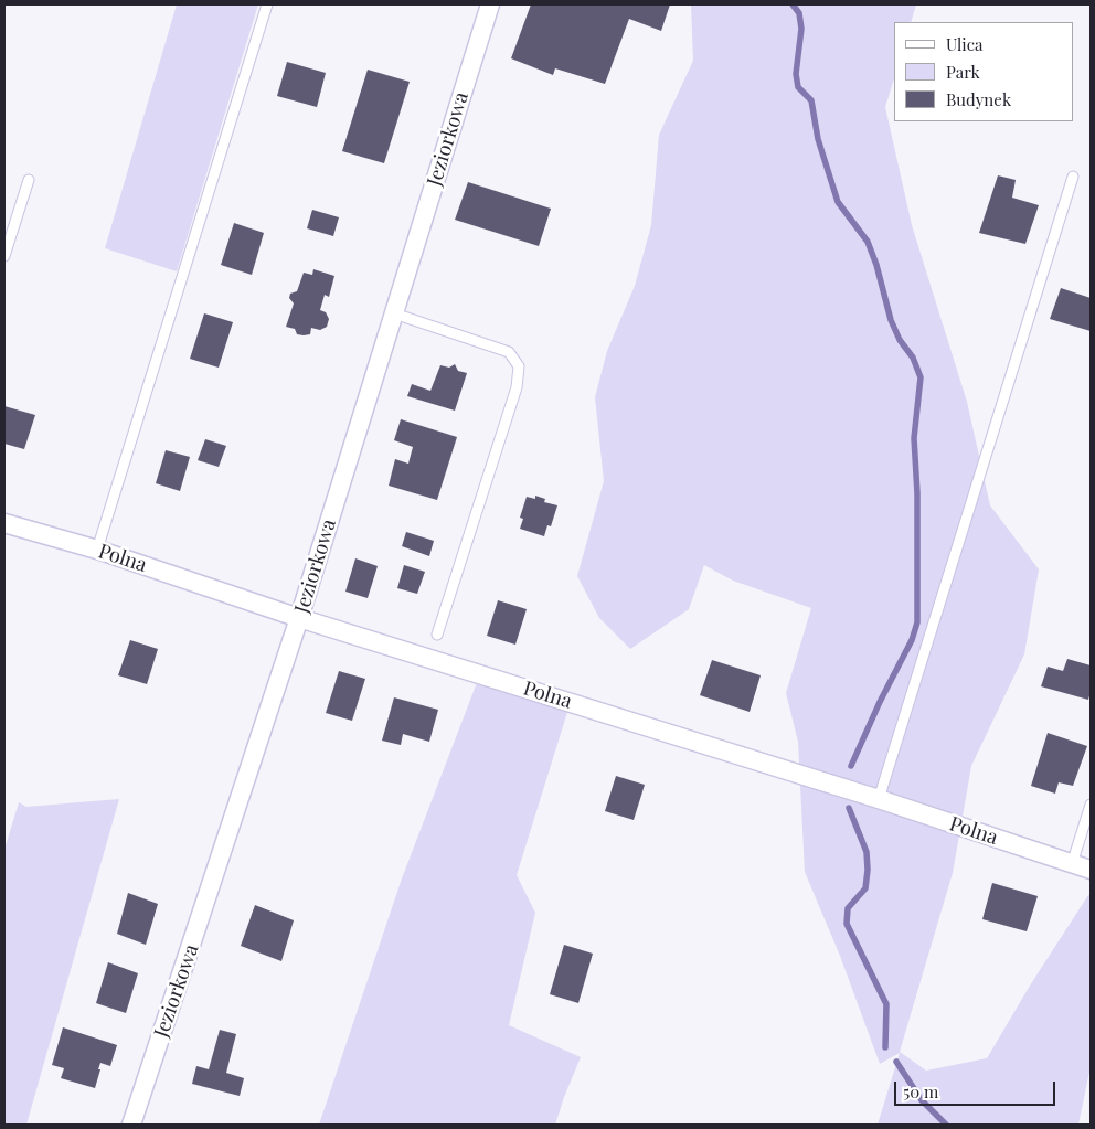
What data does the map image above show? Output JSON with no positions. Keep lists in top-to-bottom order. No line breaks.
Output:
{"streets":{"street":["Jeziorkowa","Polna"]},"crossings":[["Jeziorkowa","Polna"]],"legend":["Ulica","Park","Budynek"],"scale_bar":"50 m"}
